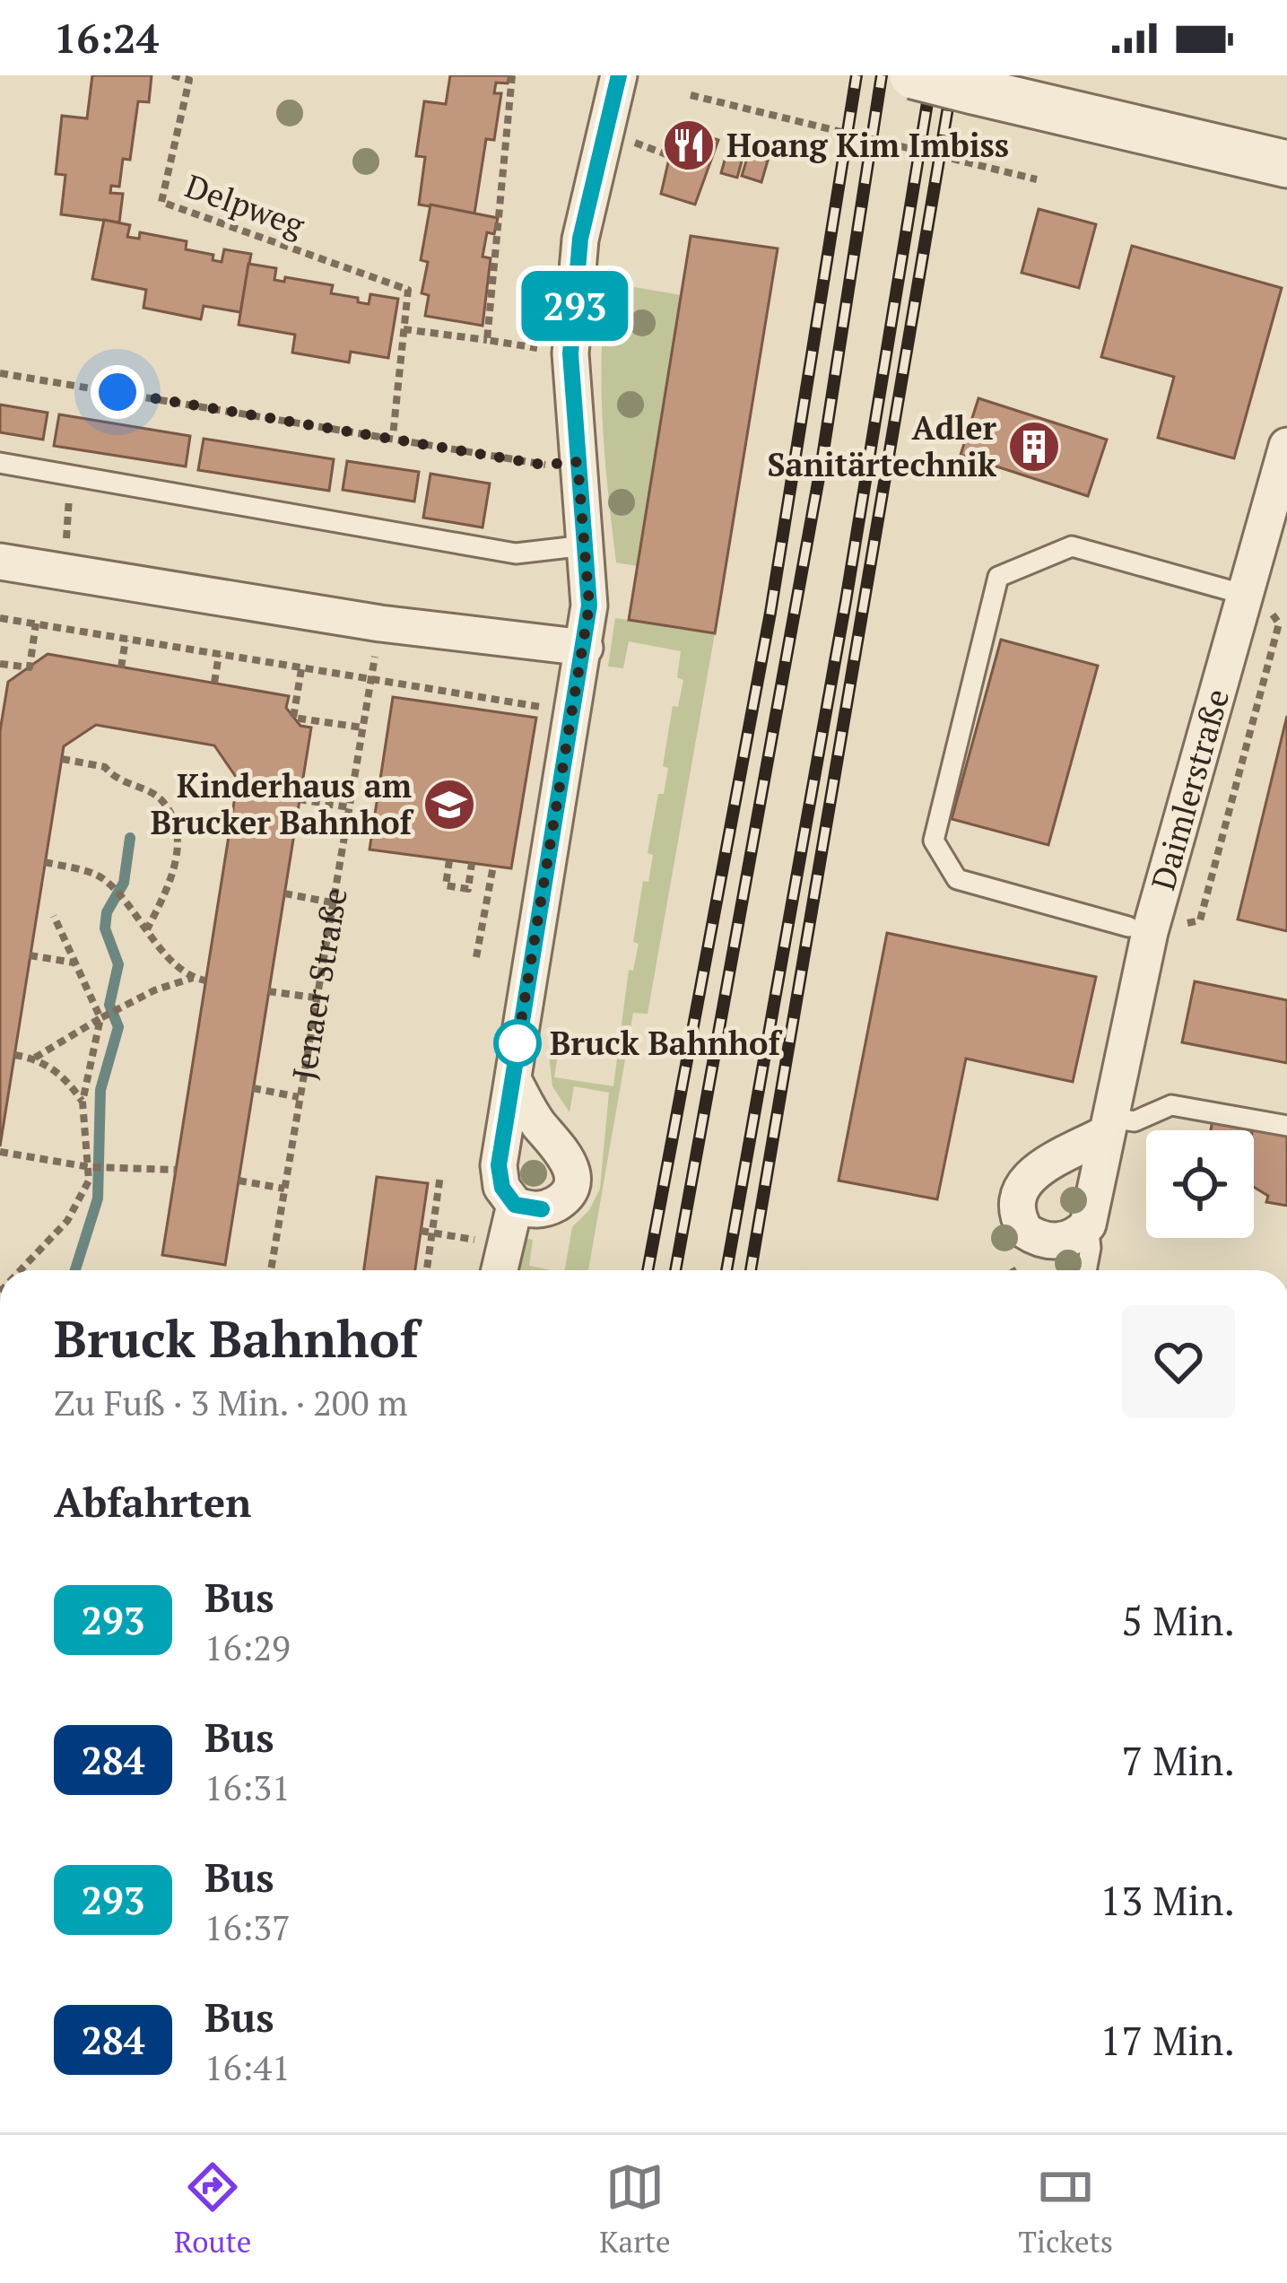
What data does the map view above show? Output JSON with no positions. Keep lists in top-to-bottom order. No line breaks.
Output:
{"streets":{"street":["Daimlerstraße"],"path":["Delpweg","Jenaer Straße"]},"places":{"restaurant":["Hoang Kim Imbiss"],"building":["Adler Sanitärtechnik"],"school or university":["Kinderhaus am Brucker Bahnhof"],"other":["Bruck Bahnhof"]},"lines":["bus line 293"],"page":{"status":"16:24","on_map":"293","heading":[["Bruck Bahnhof","Zu Fuß · 3 Min. · 200 m"],"Abfahrten"],"list":[{"mark":"293","name":"Bus","note":"16:29","value":"5 Min."},{"mark":"284","name":"Bus","note":"16:31","value":"7 Min."},{"mark":"293","name":"Bus","note":"16:37","value":"13 Min."},{"mark":"284","name":"Bus","note":"16:41","value":"17 Min."}],"tabs":["Route","Karte","Tickets"]}}
